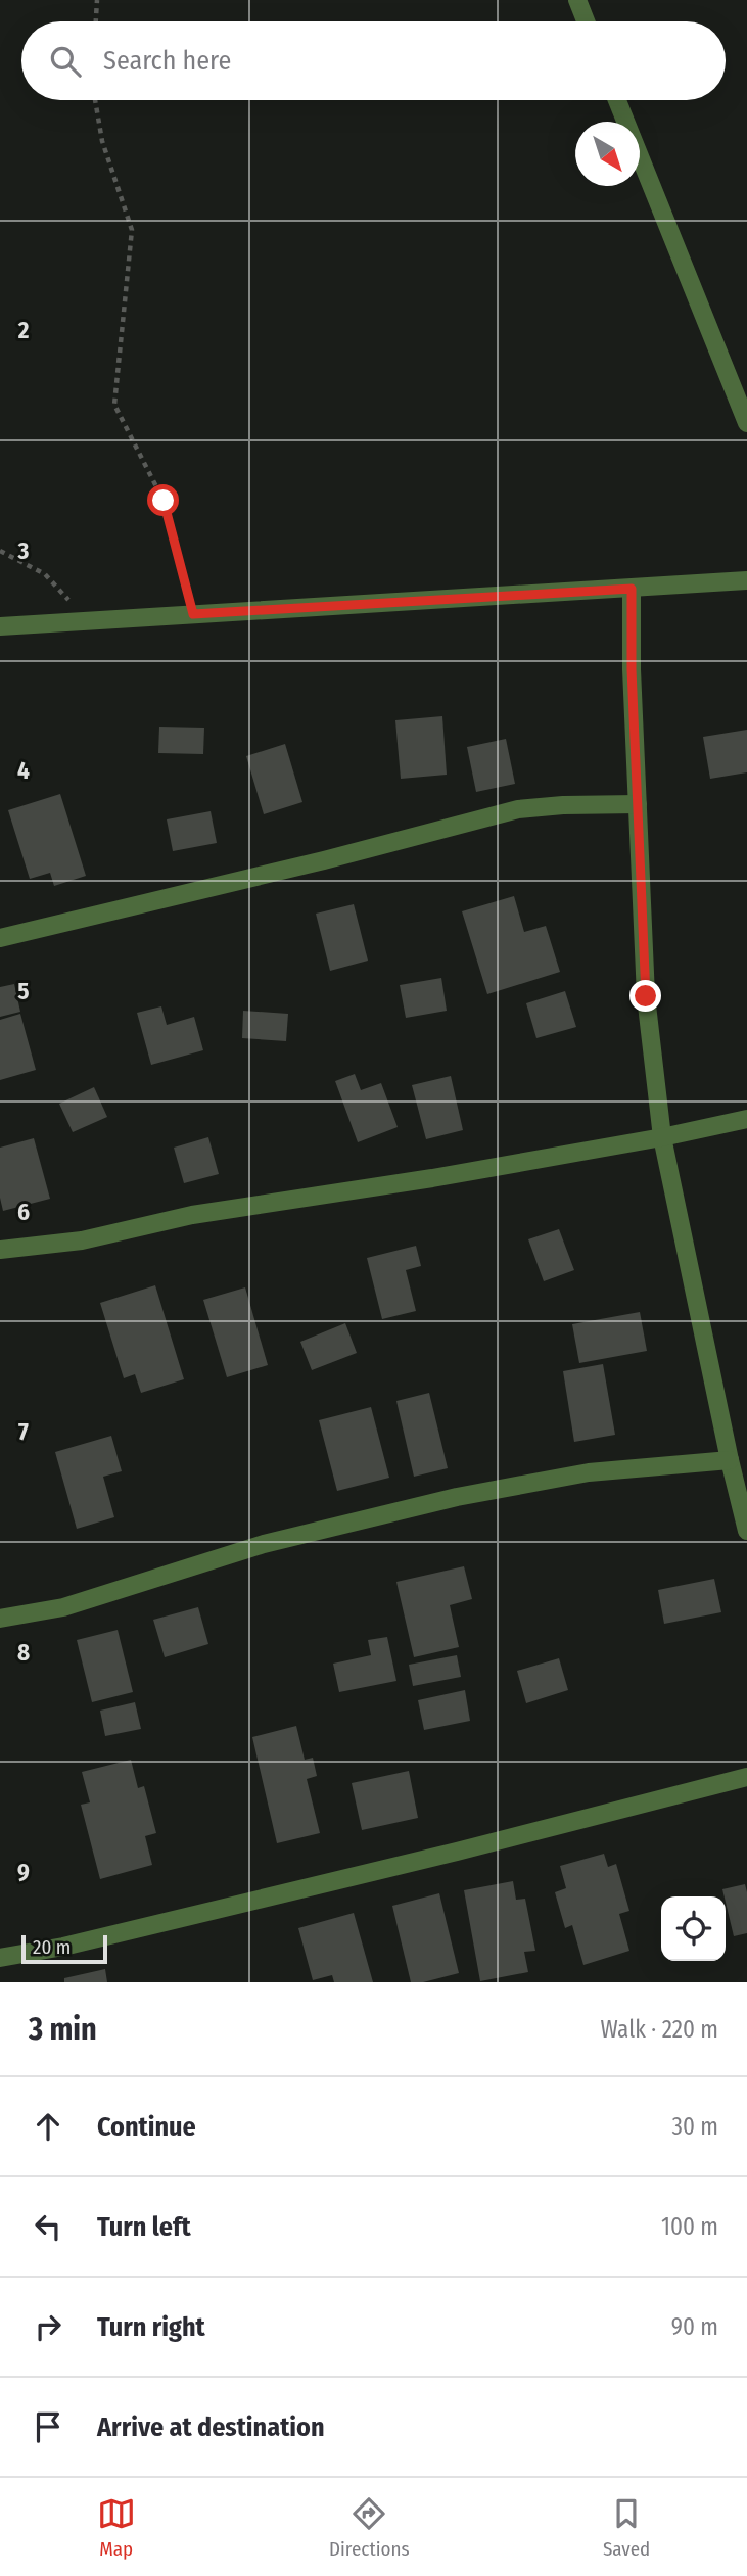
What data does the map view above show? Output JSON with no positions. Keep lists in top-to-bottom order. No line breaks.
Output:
{"scale_bar":"20 m","north":"bottom right","page":{"search":"Search here","scale":"20 m","heading":["3 min","Walk · 220 m"],"list":[["Continue","30 m"],["Turn left","100 m"],["Turn right","90 m"],"Arrive at destination"],"nav":["Map","Directions","Saved"]},"grid":{"rows":["2","3","4","5","6","7","8","9"]}}
